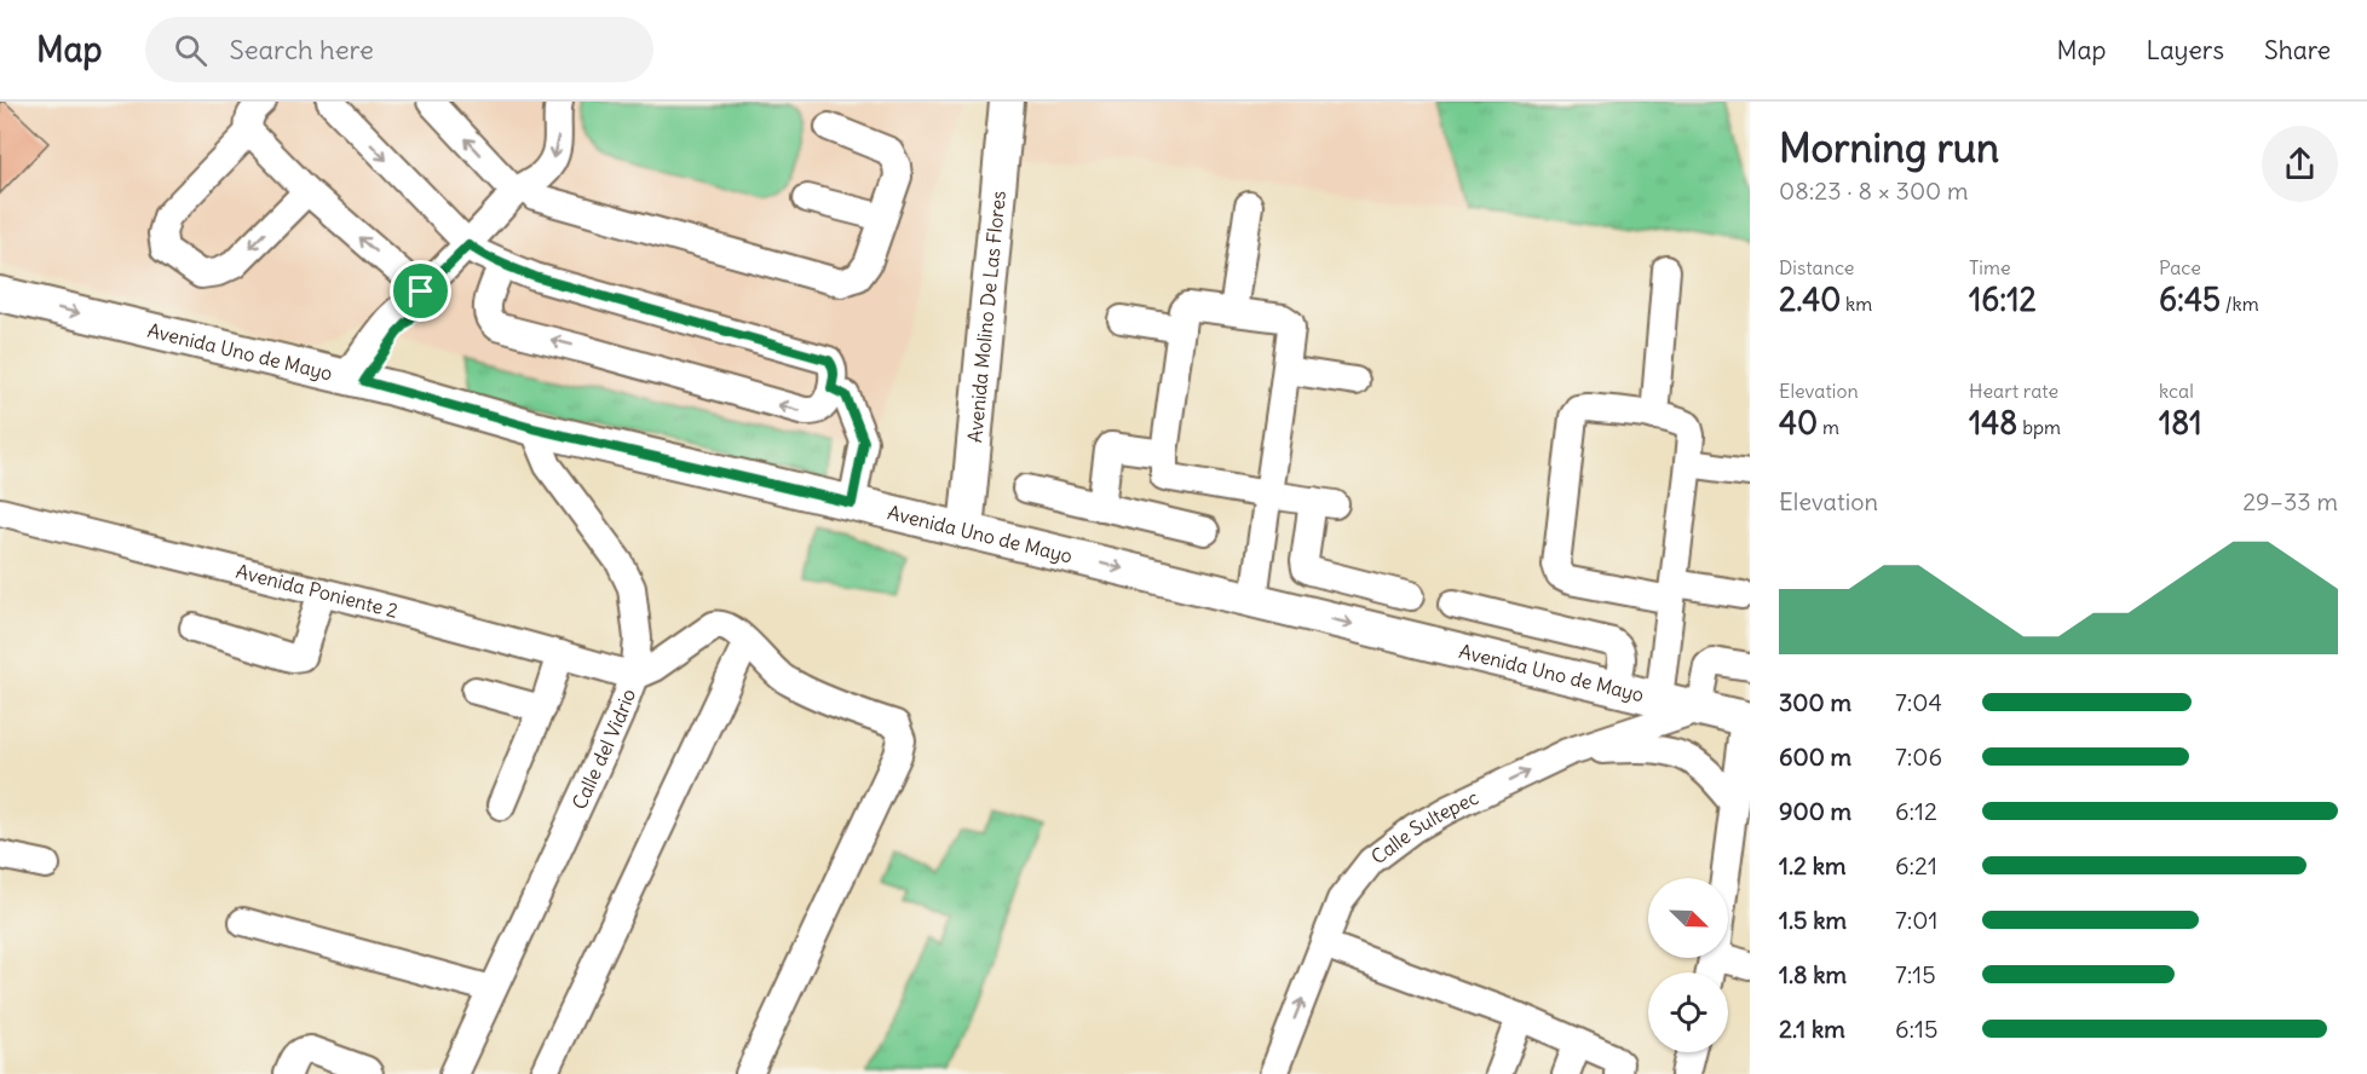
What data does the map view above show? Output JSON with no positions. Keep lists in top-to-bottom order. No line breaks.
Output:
{"streets":{"main road":["Avenida Molino De Las Flores","Avenida Uno de Mayo"],"street":["Avenida Poniente 2","Calle del Vidrio","Calle Sultepec"]},"crossings":[["Avenida Molino De Las Flores","Avenida Uno de Mayo"],["Avenida Uno de Mayo","Calle del Vidrio"],["Avenida Uno de Mayo","Calle Sultepec"],["Avenida Poniente 2","Calle del Vidrio"]],"one_way":["Avenida Uno de Mayo","Calle Sultepec"],"north":"bottom right","page":{"header":"Map","search":"Search here","nav":["Map","Layers","Share"],"heading":["Morning run","08:23 · 8 × 300 m"],"stats":[["Distance","2.40 km"],["Time","16:12"],["Pace","6:45 /km"],["Elevation","40 m"],["Heart rate","148 bpm"],["kcal","181"]],"chart":["Elevation","29–33 m"],"list":[{"name":"300 m","note":"7:04"},{"name":"600 m","note":"7:06"},{"name":"900 m","note":"6:12"},{"name":"1.2 km","note":"6:21"},{"name":"1.5 km","note":"7:01"},{"name":"1.8 km","note":"7:15"},{"name":"2.1 km","note":"6:15"}]}}
